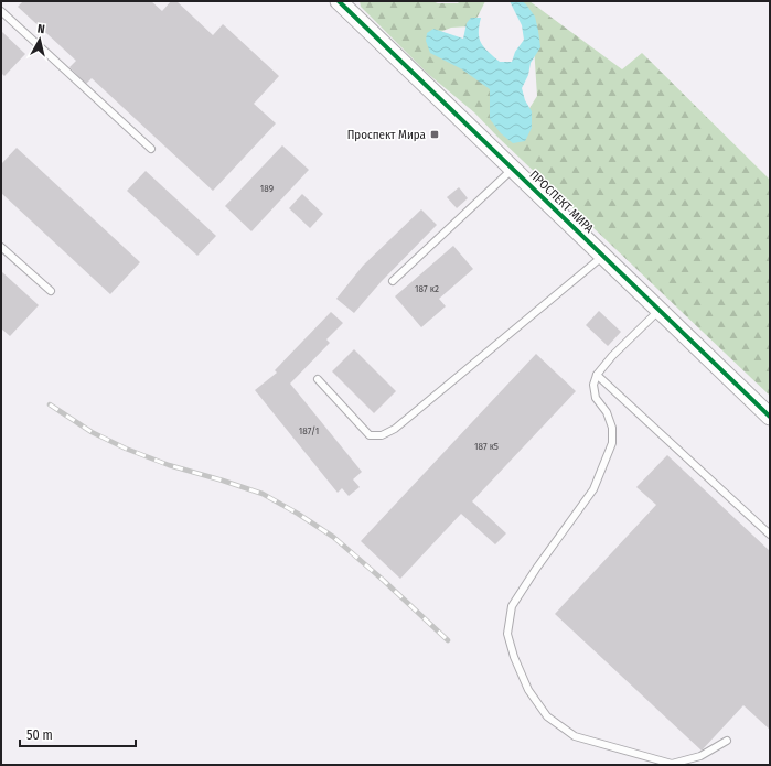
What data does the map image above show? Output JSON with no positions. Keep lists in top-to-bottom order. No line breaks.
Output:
{"streets":{"street":["ПРОСПЕКТ МИРА"]},"places":{"transit":["Проспект Мира"]},"house_numbers":["189","187 к2","187/1","187 к5"],"scale_bar":"50 m","north":"top"}
